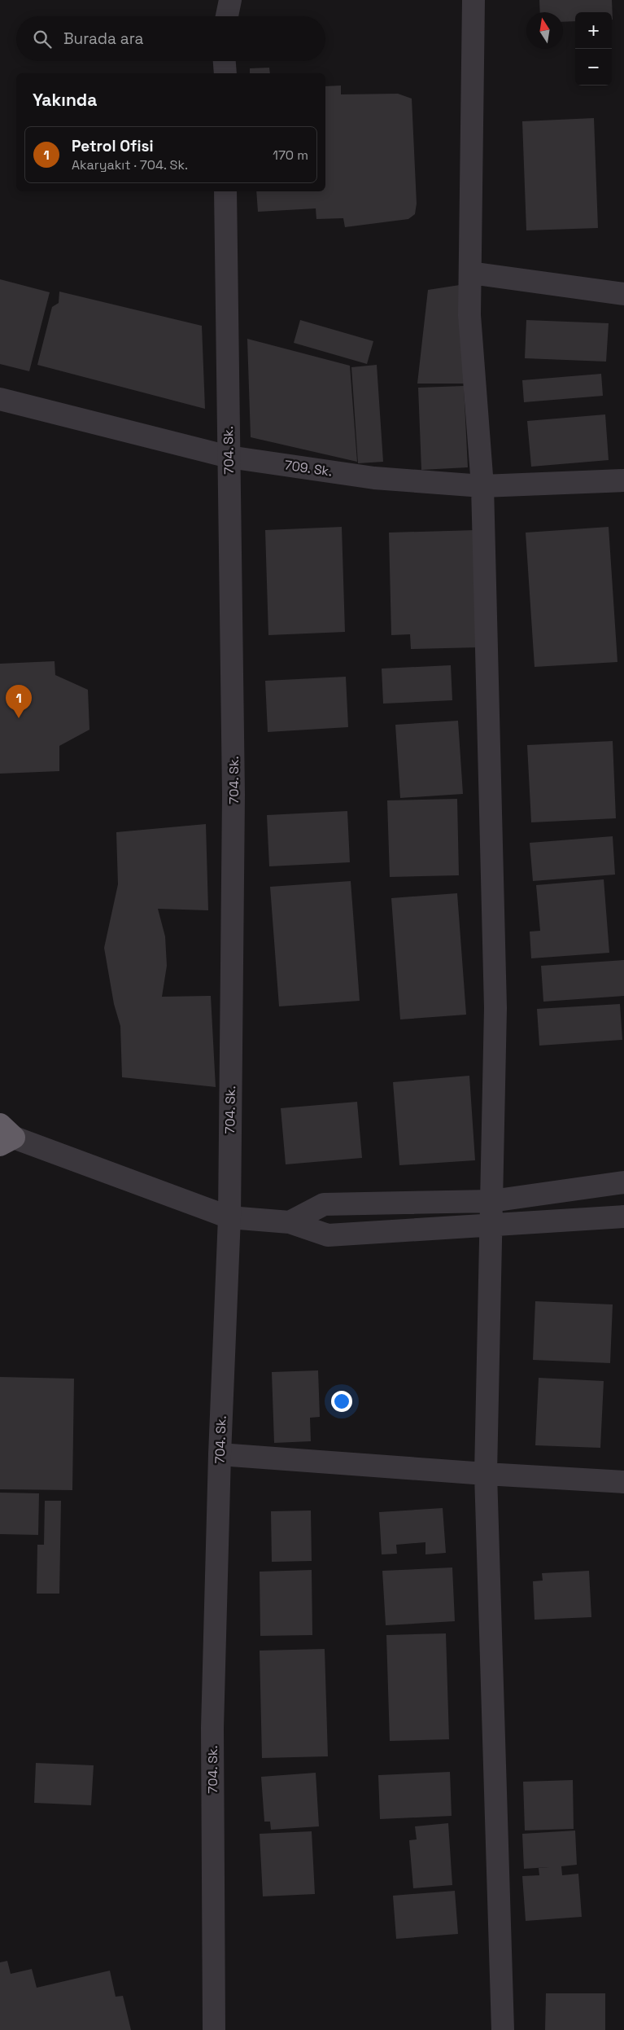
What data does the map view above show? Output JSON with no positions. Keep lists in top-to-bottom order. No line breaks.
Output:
{"streets":{"street":["704. Sk.","709. Sk."]},"crossings":[["704. Sk.","709. Sk."]],"north":"top","page":{"map_buttons":["+","−"],"search":"Burada ara","heading":"Yakında","list":[{"mark":"1","name":"Petrol Ofisi","note":"Akaryakıt · 704. Sk.","value":"170 m"}],"pins":"1"}}
